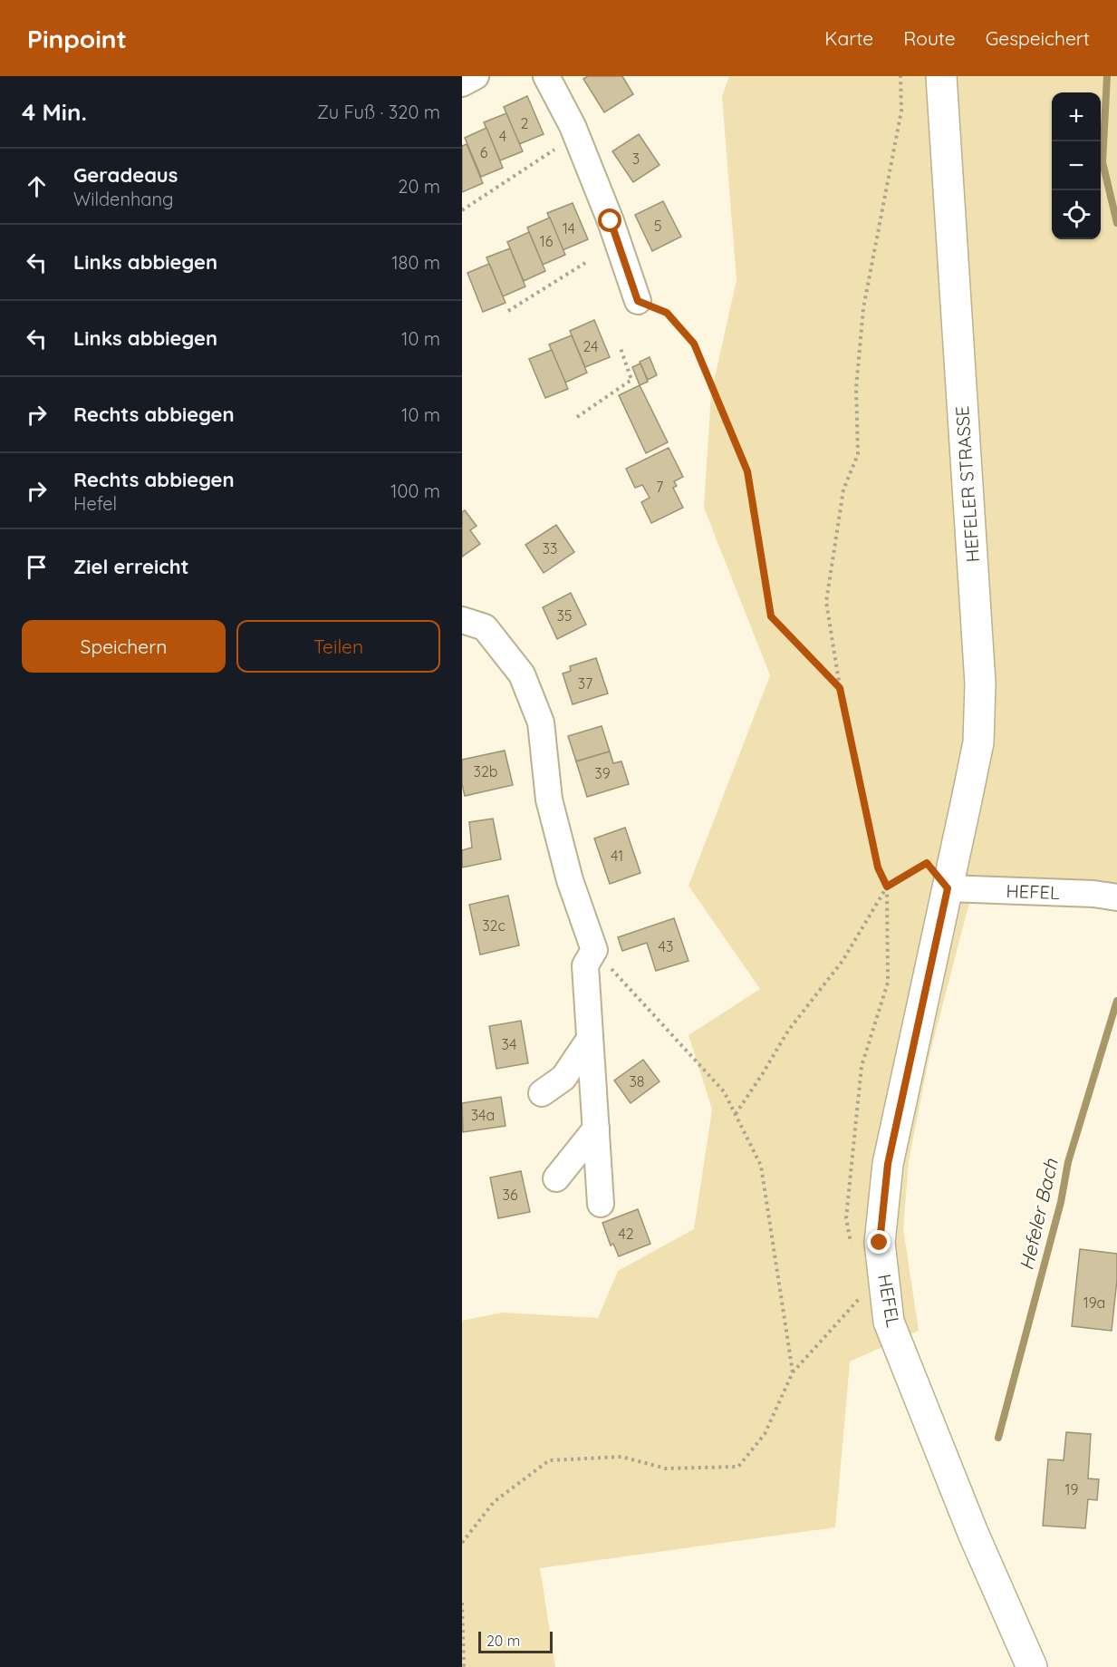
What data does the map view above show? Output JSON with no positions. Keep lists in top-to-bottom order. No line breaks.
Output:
{"streets":{"main road":["HEFELER STRASSE","HEFEL"]},"crossings":[["HEFELER STRASSE","HEFEL"]],"water":["Hefeler Bach"],"house_numbers":["2","4","6","3","5","14","16","24","7","33","35","37","32b","39","41","32c","43","34","38","34a","36","42","19a","19"],"scale_bar":"20 m","page":{"header":"Pinpoint","nav":["Karte","Route","Gespeichert"],"heading":["4 Min.","Zu Fuß · 320 m"],"map_buttons":["+","−"],"list":[["Geradeaus","Wildenhang","20 m"],["Links abbiegen","180 m"],["Links abbiegen","10 m"],["Rechts abbiegen","10 m"],["Rechts abbiegen","Hefel","100 m"],"Ziel erreicht"],"buttons":["Speichern","Teilen"],"scale":"20 m"}}
